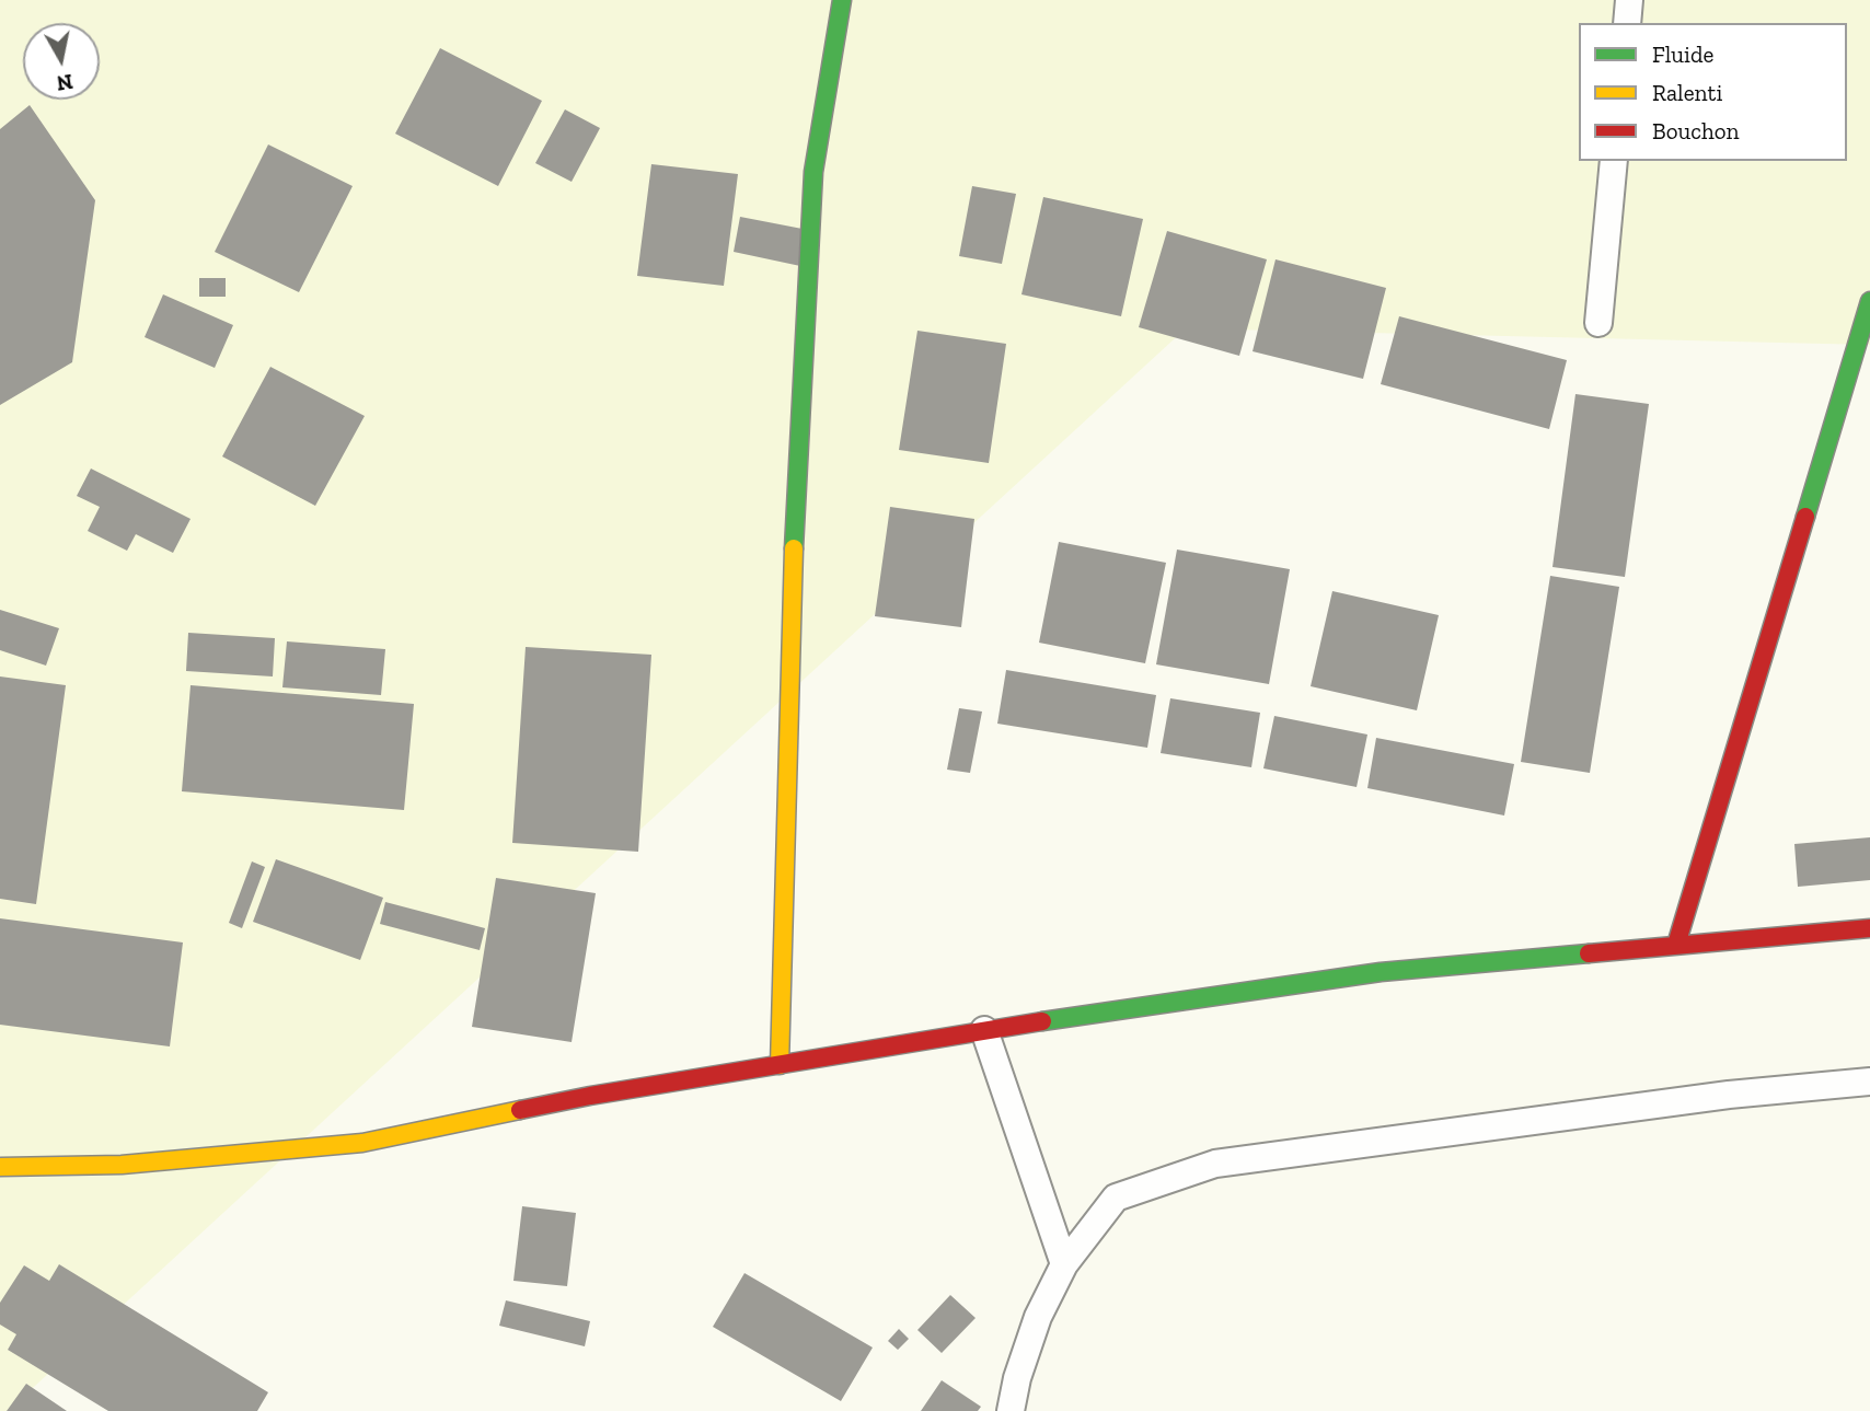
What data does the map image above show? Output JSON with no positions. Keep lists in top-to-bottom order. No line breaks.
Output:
{"legend":["Fluide","Ralenti","Bouchon"],"north":"bottom"}
